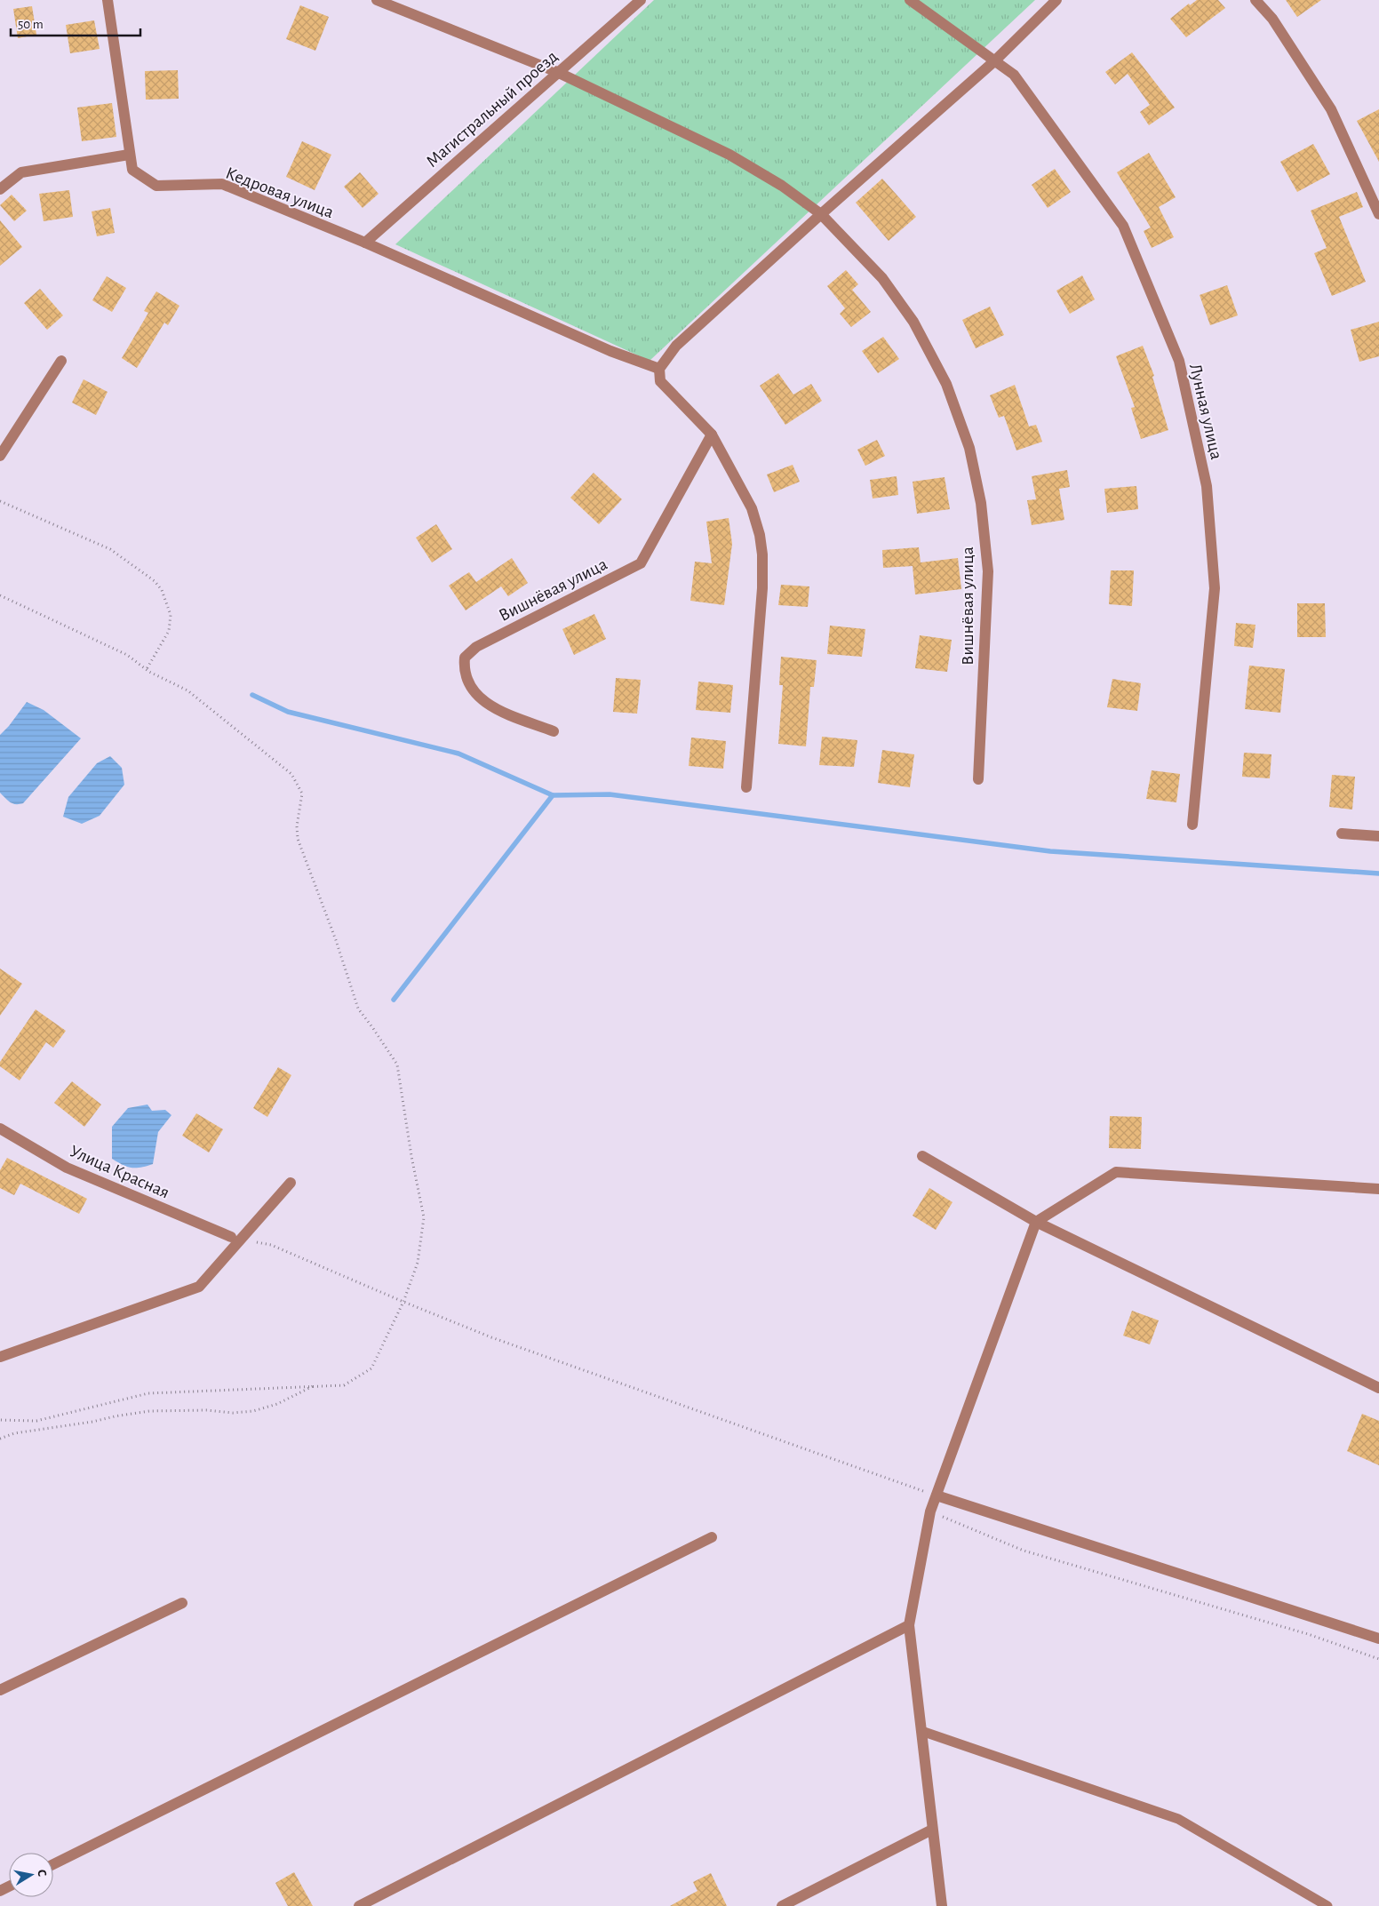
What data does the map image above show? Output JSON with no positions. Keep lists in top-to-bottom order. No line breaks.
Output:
{"streets":{"street":["Магистральный проезд","Кедровая улица","Лунная улица","Вишнёвая улица","Улица Красная"]},"crossings":[["Магистральный проезд","Кедровая улица"],["Магистральный проезд","Вишнёвая улица"]],"scale_bar":"50 m","north":"right"}
